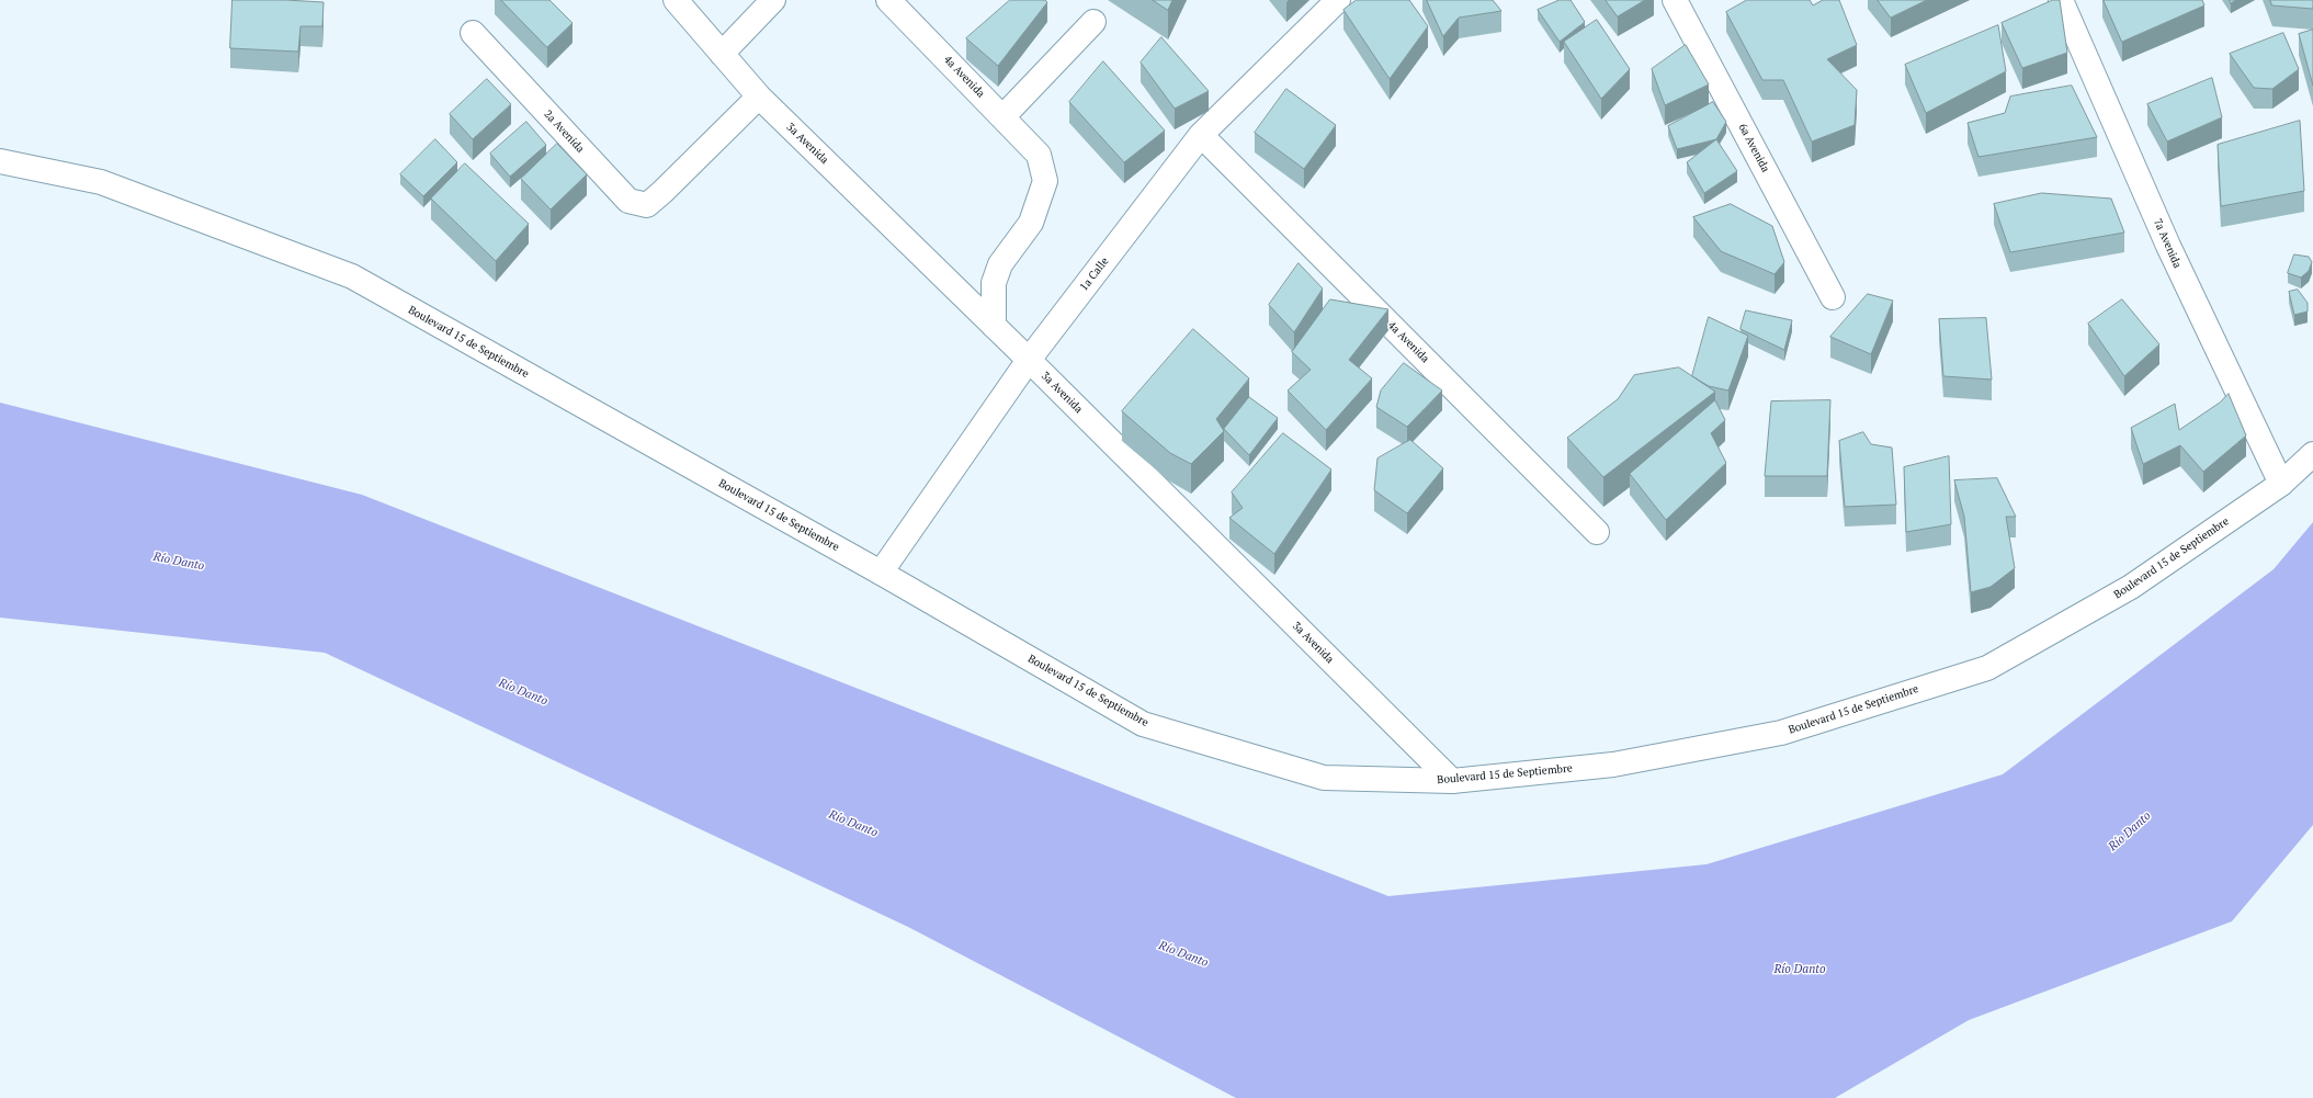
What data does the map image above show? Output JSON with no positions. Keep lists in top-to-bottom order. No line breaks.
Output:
{"streets":{"street":["4a Avenida","2a Avenida","3a Avenida","6a Avenida","7a Avenida","1a Calle","Boulevard 15 de Septiembre"]},"crossings":[["4a Avenida","3a Avenida"],["4a Avenida","1a Calle"],["2a Avenida","3a Avenida"],["3a Avenida","1a Calle"],["3a Avenida","Boulevard 15 de Septiembre"],["7a Avenida","Boulevard 15 de Septiembre"],["1a Calle","Boulevard 15 de Septiembre"]],"water":["Río Danto"]}
